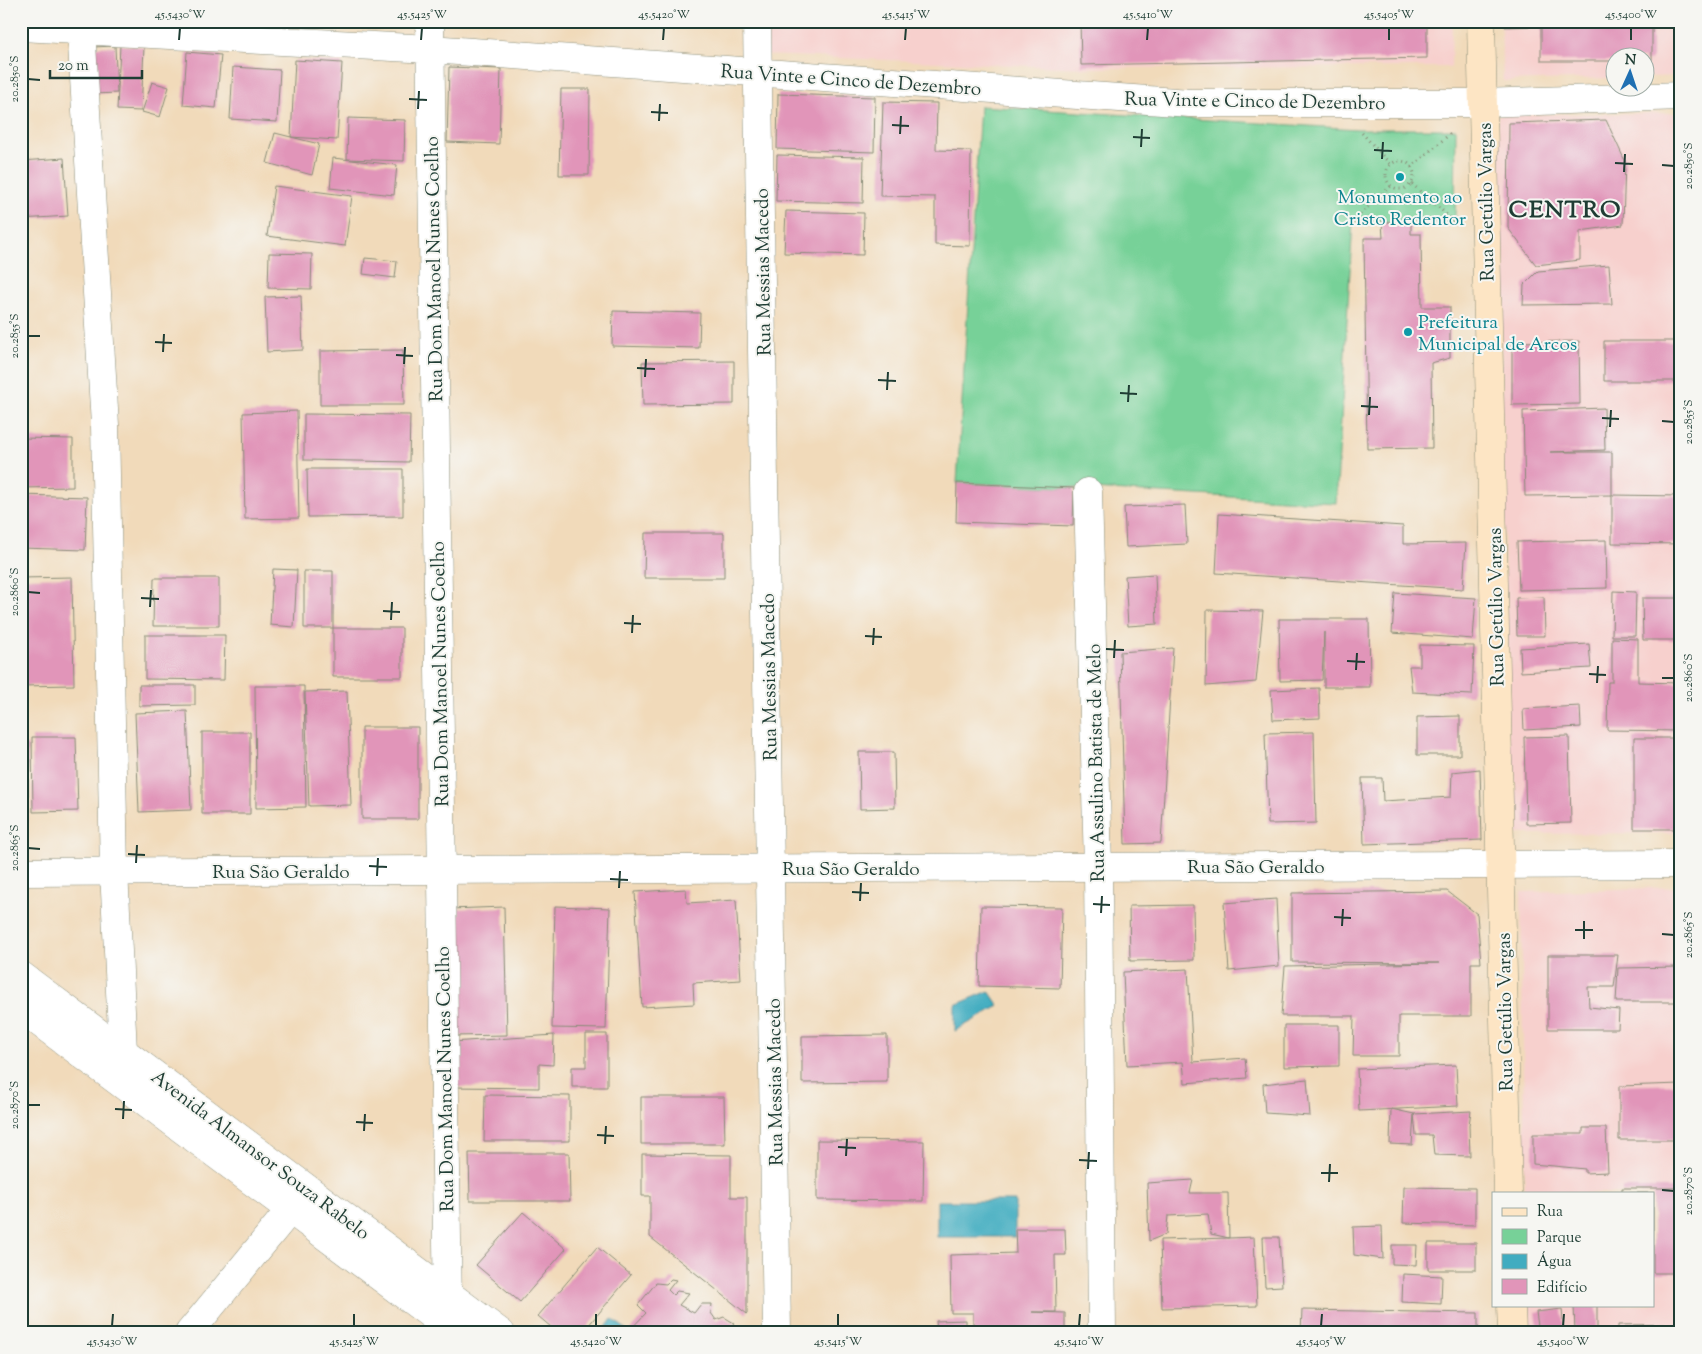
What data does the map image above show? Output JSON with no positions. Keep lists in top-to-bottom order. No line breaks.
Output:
{"streets":{"main road":["Rua Getúlio Vargas"],"street":["Rua Vinte e Cinco de Dezembro","Rua Dom Manoel Nunes Coelho","Rua Messias Macedo","Rua Assulino Batista de Melo","Rua São Geraldo","Avenida Almansor Souza Rabelo"]},"crossings":[["Rua Vinte e Cinco de Dezembro","Rua Getúlio Vargas"],["Rua Vinte e Cinco de Dezembro","Rua Dom Manoel Nunes Coelho"],["Rua Vinte e Cinco de Dezembro","Rua Messias Macedo"],["Rua Getúlio Vargas","Rua São Geraldo"],["Rua Dom Manoel Nunes Coelho","Rua São Geraldo"],["Rua Dom Manoel Nunes Coelho","Avenida Almansor Souza Rabelo"],["Rua Messias Macedo","Rua São Geraldo"],["Rua Assulino Batista de Melo","Rua São Geraldo"]],"districts":["CENTRO"],"places":["Monumento ao Cristo Redentor","Prefeitura Municipal de Arcos"],"legend":["Rua","Parque","Água","Edifício"],"scale_bar":"20 m","north":"top","coordinates":["45.5430°W","45.5425°W","45.5420°W","45.5415°W","45.5410°W","45.5405°W","45.5400°W","20.2850°S","20.2855°S","20.2860°S","20.2865°S","20.2870°S"]}
